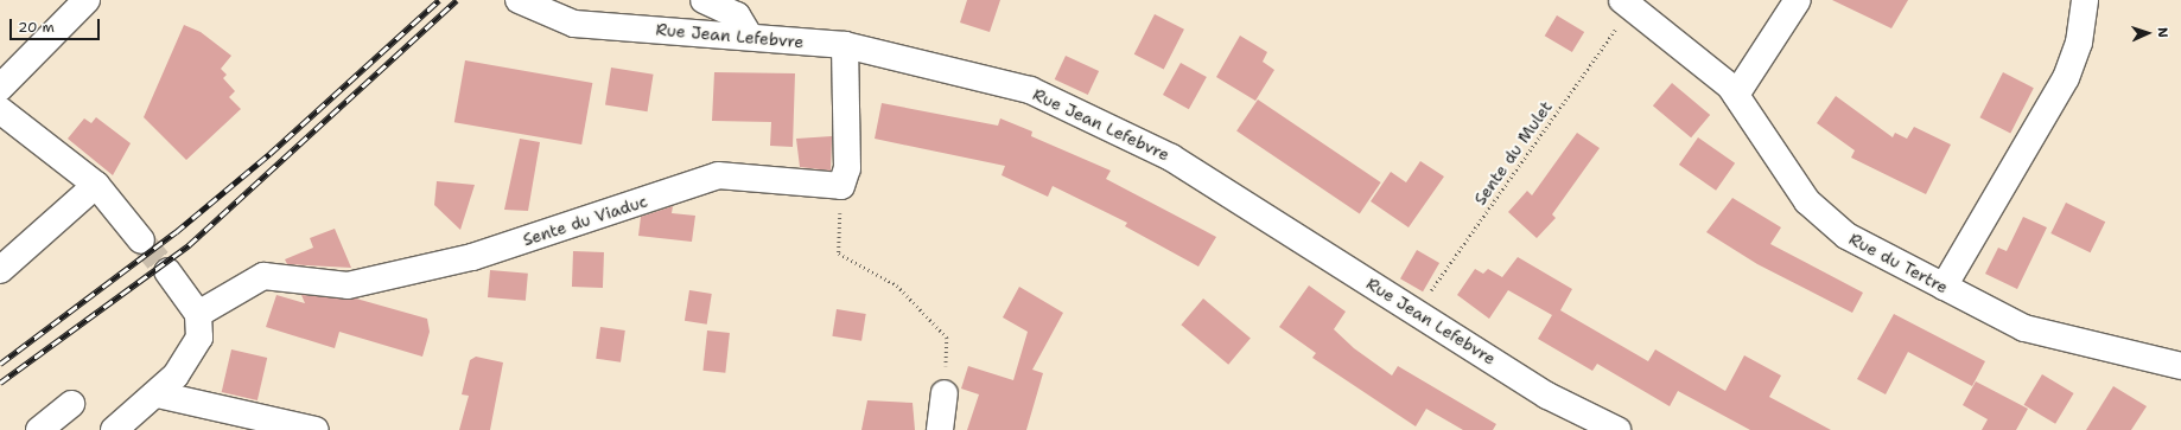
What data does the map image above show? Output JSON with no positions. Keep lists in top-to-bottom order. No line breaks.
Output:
{"streets":{"street":["Rue Jean Lefebvre","Sente du Viaduc","Rue du Tertre"],"path":["Sente du Mulet"]},"crossings":[["Rue Jean Lefebvre","Sente du Mulet"],["Rue Jean Lefebvre","Sente du Viaduc"],["Sente du Mulet","Rue du Tertre"]],"scale_bar":"20 m","north":"right"}
